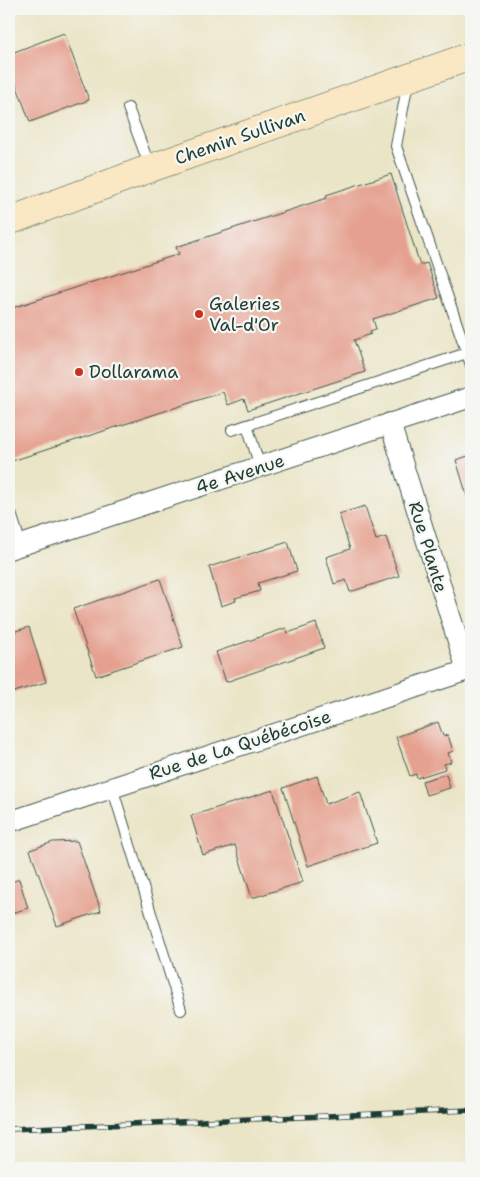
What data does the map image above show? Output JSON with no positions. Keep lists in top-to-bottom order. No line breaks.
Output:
{"streets":{"street":["Chemin Sullivan","4e Avenue","Rue Plante","Rue de La Québécoise"]},"crossings":[["4e Avenue","Rue Plante"],["Rue Plante","Rue de La Québécoise"]],"places":["Galeries Val-d'Or","Dollarama"]}
